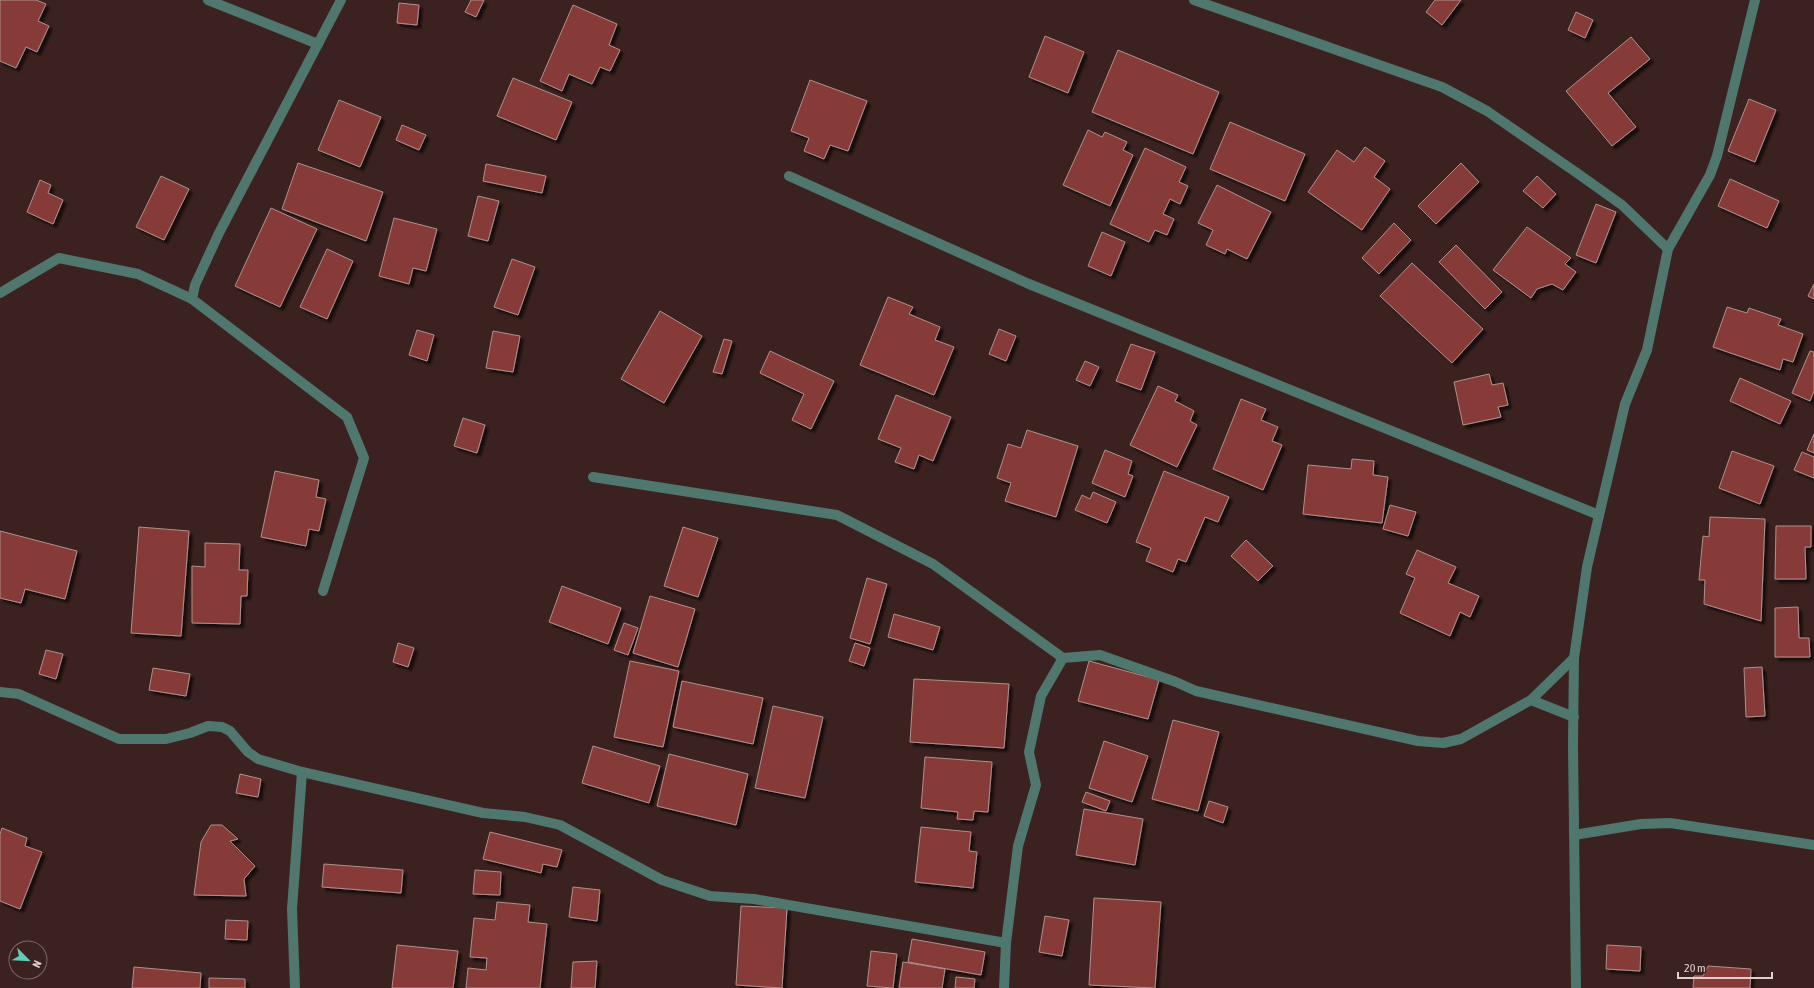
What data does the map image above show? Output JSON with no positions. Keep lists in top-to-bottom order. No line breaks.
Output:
{"scale_bar":"20 m","north":"bottom right"}
